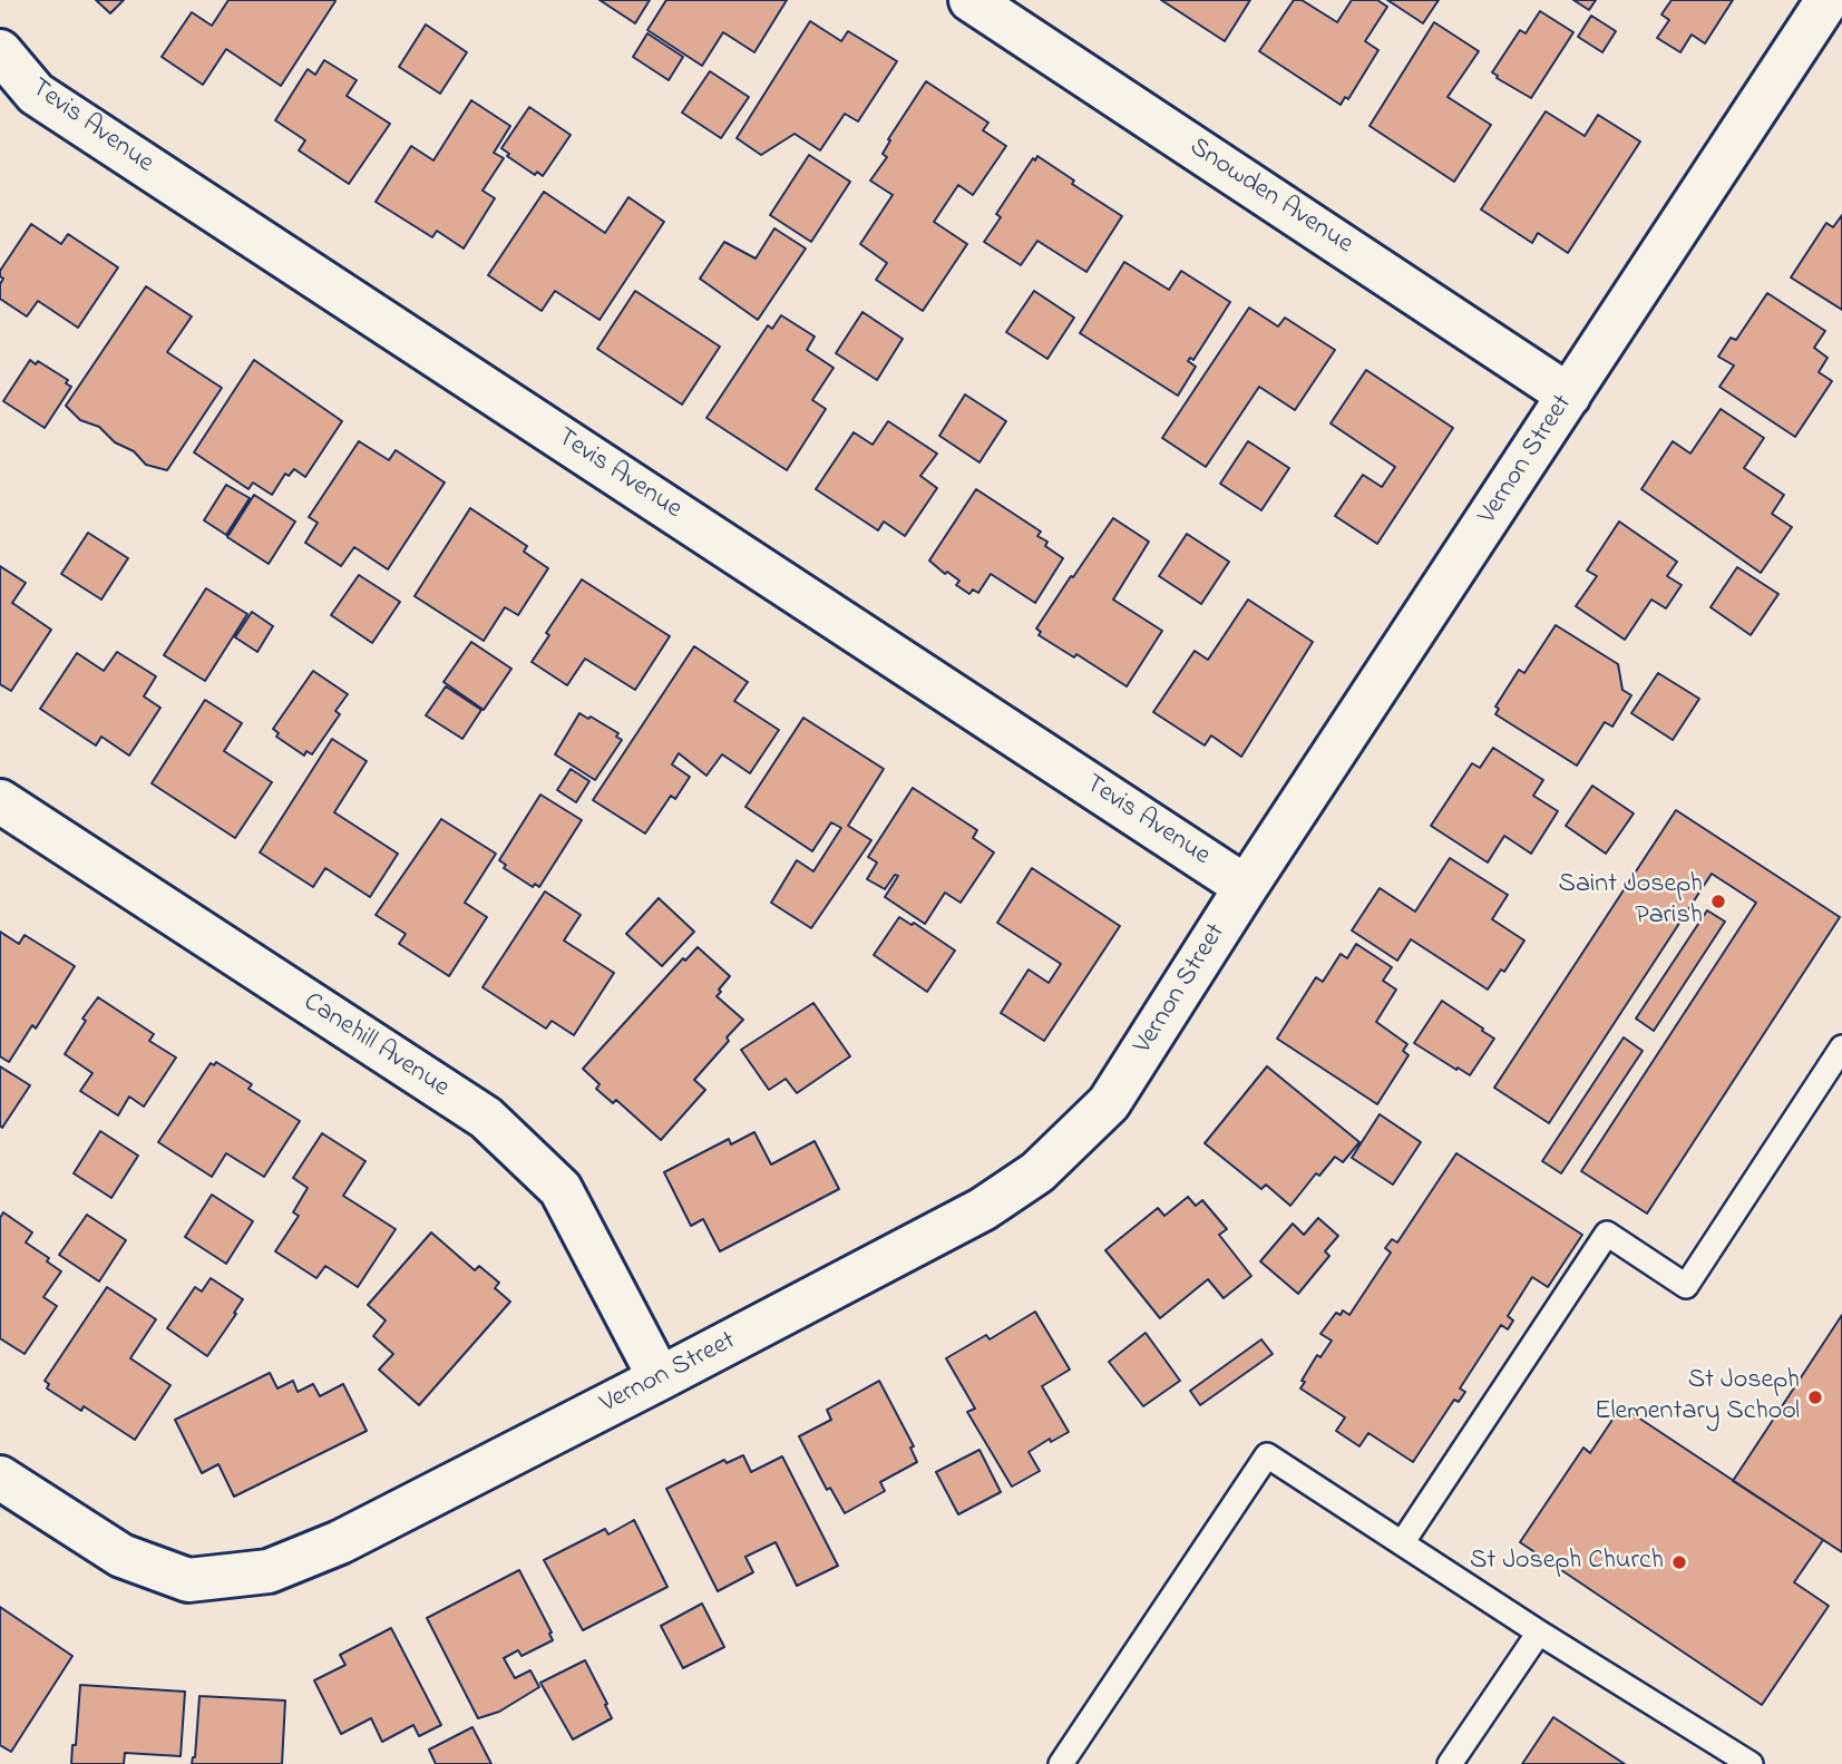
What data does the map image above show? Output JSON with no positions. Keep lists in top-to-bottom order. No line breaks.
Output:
{"streets":{"street":["Tevis Avenue","Snowden Avenue","Vernon Street","Canehill Avenue"]},"crossings":[["Tevis Avenue","Vernon Street"],["Snowden Avenue","Vernon Street"],["Vernon Street","Canehill Avenue"]],"places":["Saint Joseph Parish","St Joseph Elementary School","St Joseph Church"]}
